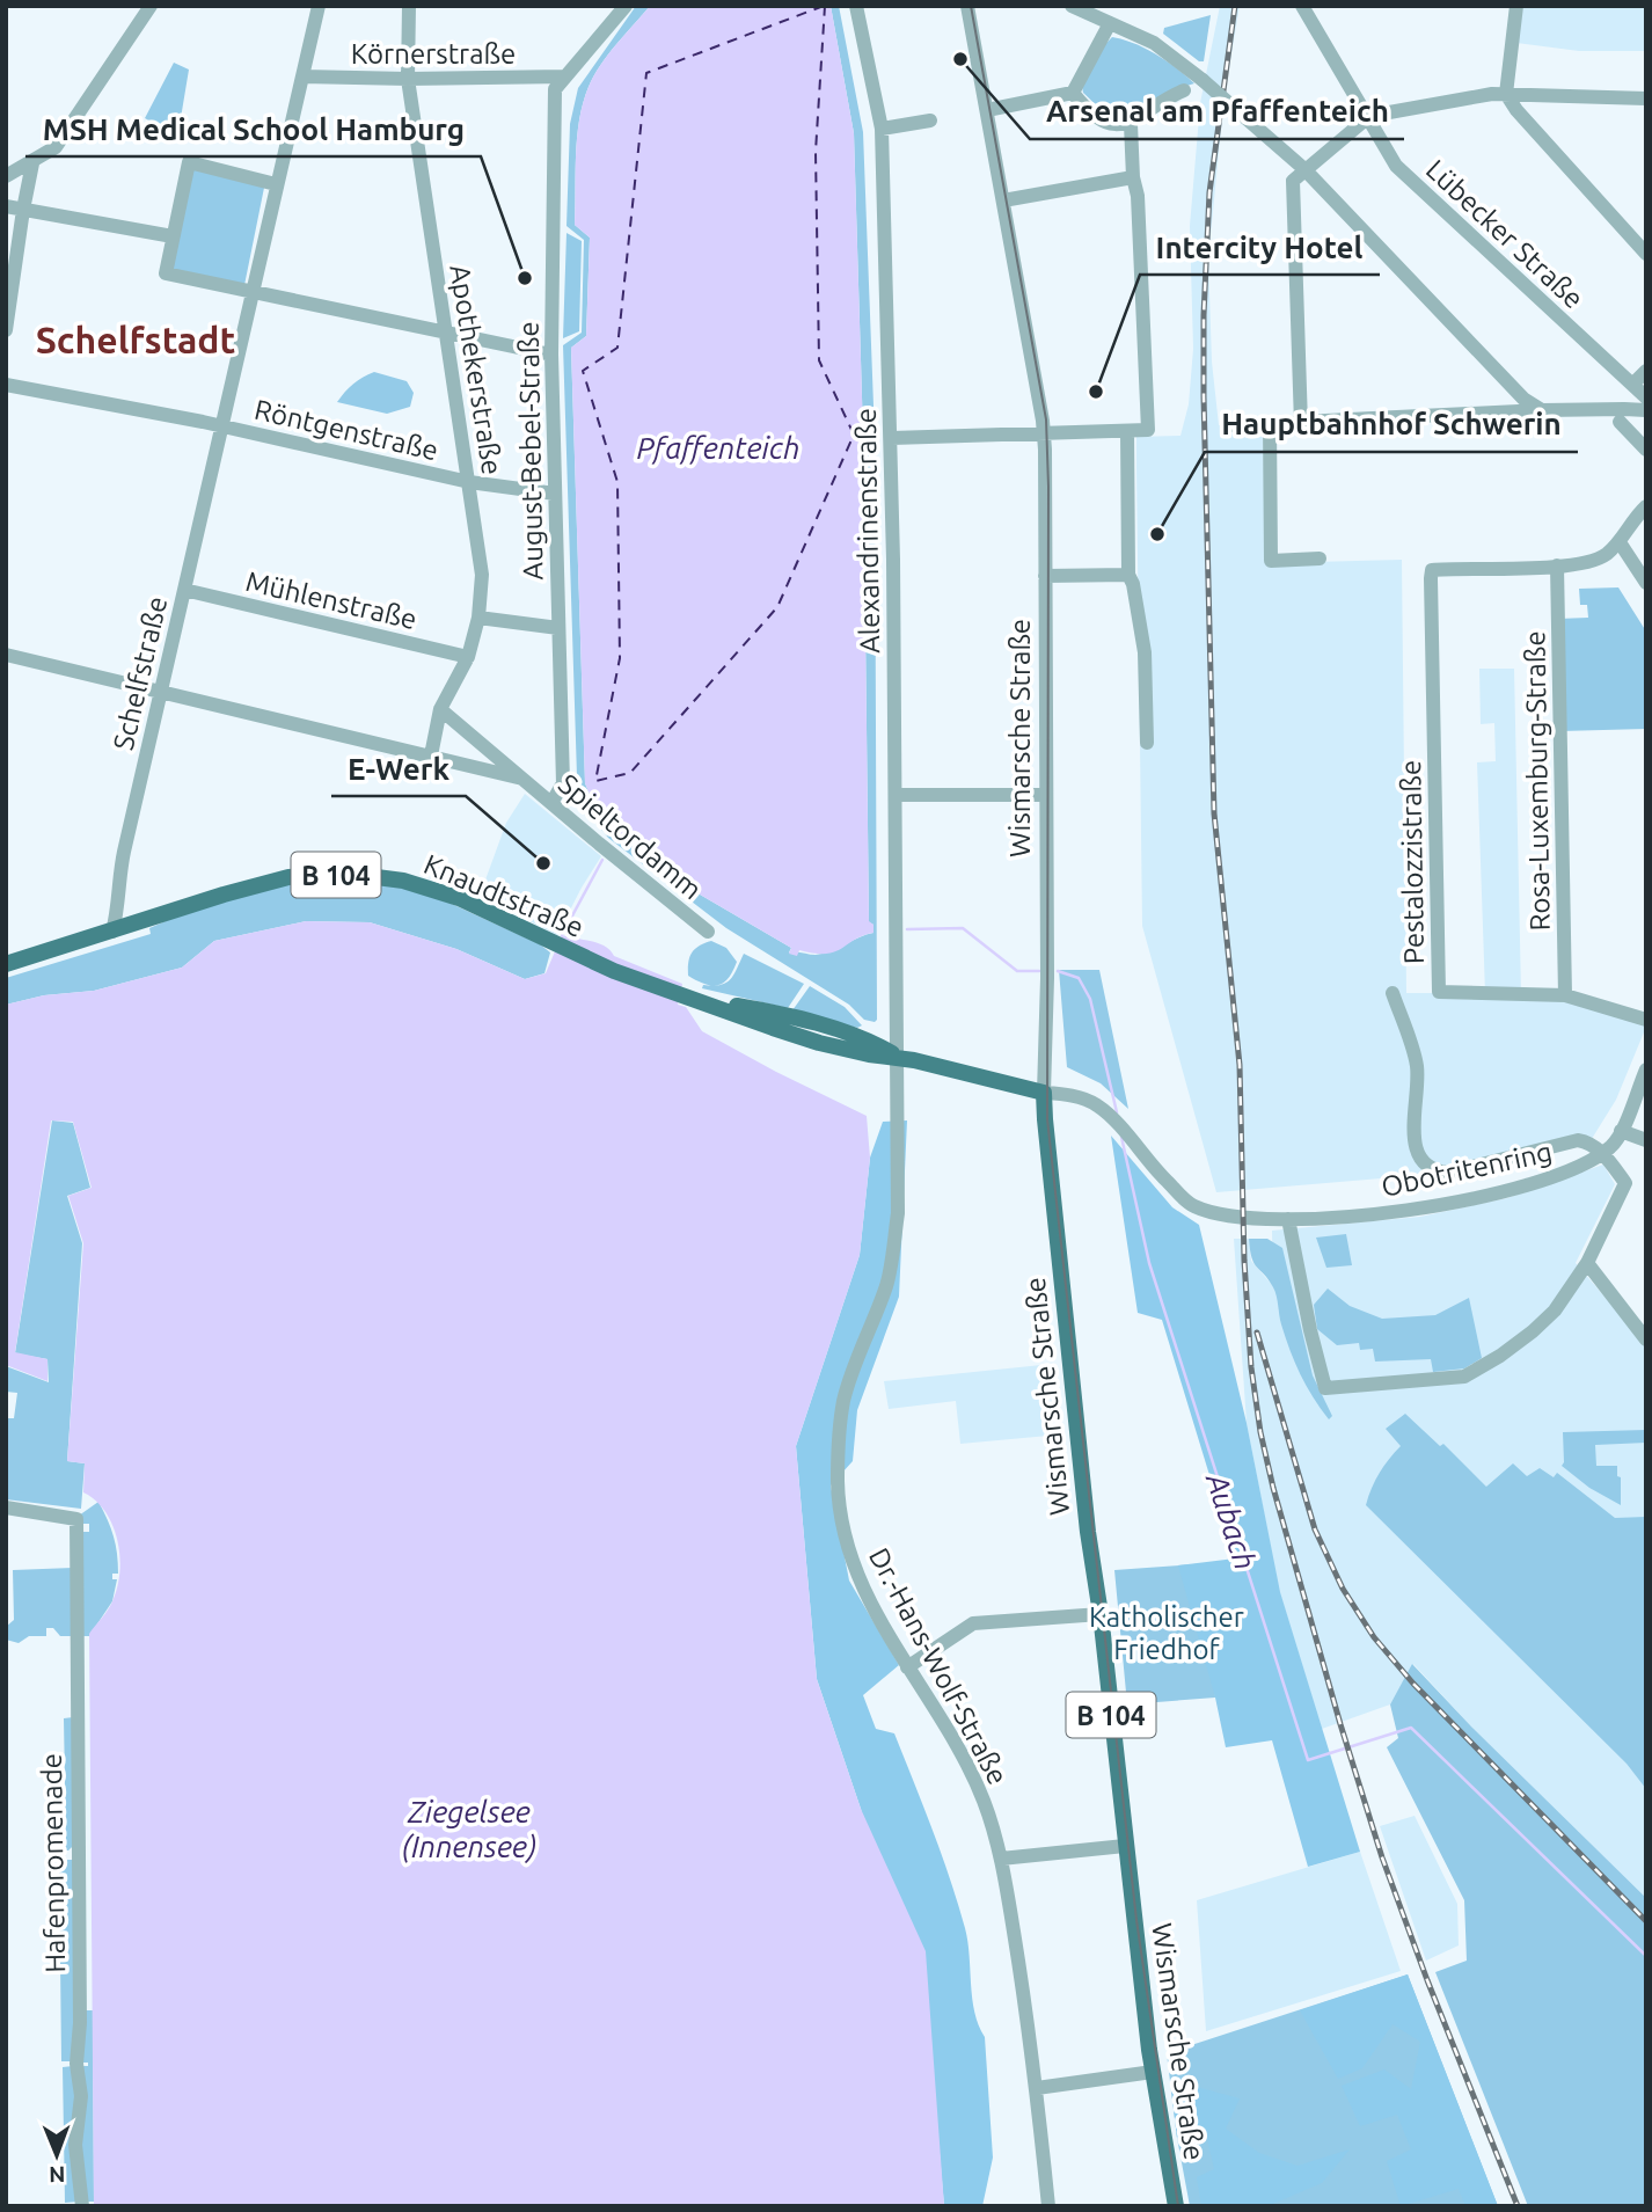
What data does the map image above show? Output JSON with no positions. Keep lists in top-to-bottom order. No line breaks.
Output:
{"streets":{"main road":["Wismarsche Straße","B 104","Knaudtstraße"],"street":["Körnerstraße","Lübecker Straße","Apothekerstraße","Röntgenstraße","August-Bebel-Straße","Alexandrinenstraße","Mühlenstraße","Schelfstraße","Rosa-Luxemburg-Straße","Spieltordamm","Pestalozzistraße","Obotritenring","Dr.-Hans-Wolf-Straße","Hafenpromenade"]},"crossings":[["Körnerstraße","Apothekerstraße"],["Körnerstraße","August-Bebel-Straße"],["Körnerstraße","Schelfstraße"],["Apothekerstraße","Röntgenstraße"],["Apothekerstraße","August-Bebel-Straße"],["Apothekerstraße","Mühlenstraße"],["Apothekerstraße","Spieltordamm"],["Röntgenstraße","August-Bebel-Straße"],["Röntgenstraße","Schelfstraße"],["August-Bebel-Straße","Spieltordamm"],["Alexandrinenstraße","B 104"],["Alexandrinenstraße","Knaudtstraße"],["Alexandrinenstraße","Dr.-Hans-Wolf-Straße"],["Mühlenstraße","Schelfstraße"],["Schelfstraße","Knaudtstraße"],["Wismarsche Straße","B 104"],["Wismarsche Straße","Obotritenring"],["Rosa-Luxemburg-Straße","Pestalozzistraße"],["B 104","Knaudtstraße"],["B 104","Obotritenring"],["B 104","Dr.-Hans-Wolf-Straße"],["Knaudtstraße","Dr.-Hans-Wolf-Straße"]],"districts":["Schelfstadt"],"water":["Pfaffenteich","Aubach","Ziegelsee (Innensee)"],"parks":["Katholischer Friedhof"],"places":["Arsenal am Pfaffenteich","MSH Medical School Hamburg","Intercity Hotel","Hauptbahnhof Schwerin","E-Werk"],"north":"bottom"}
